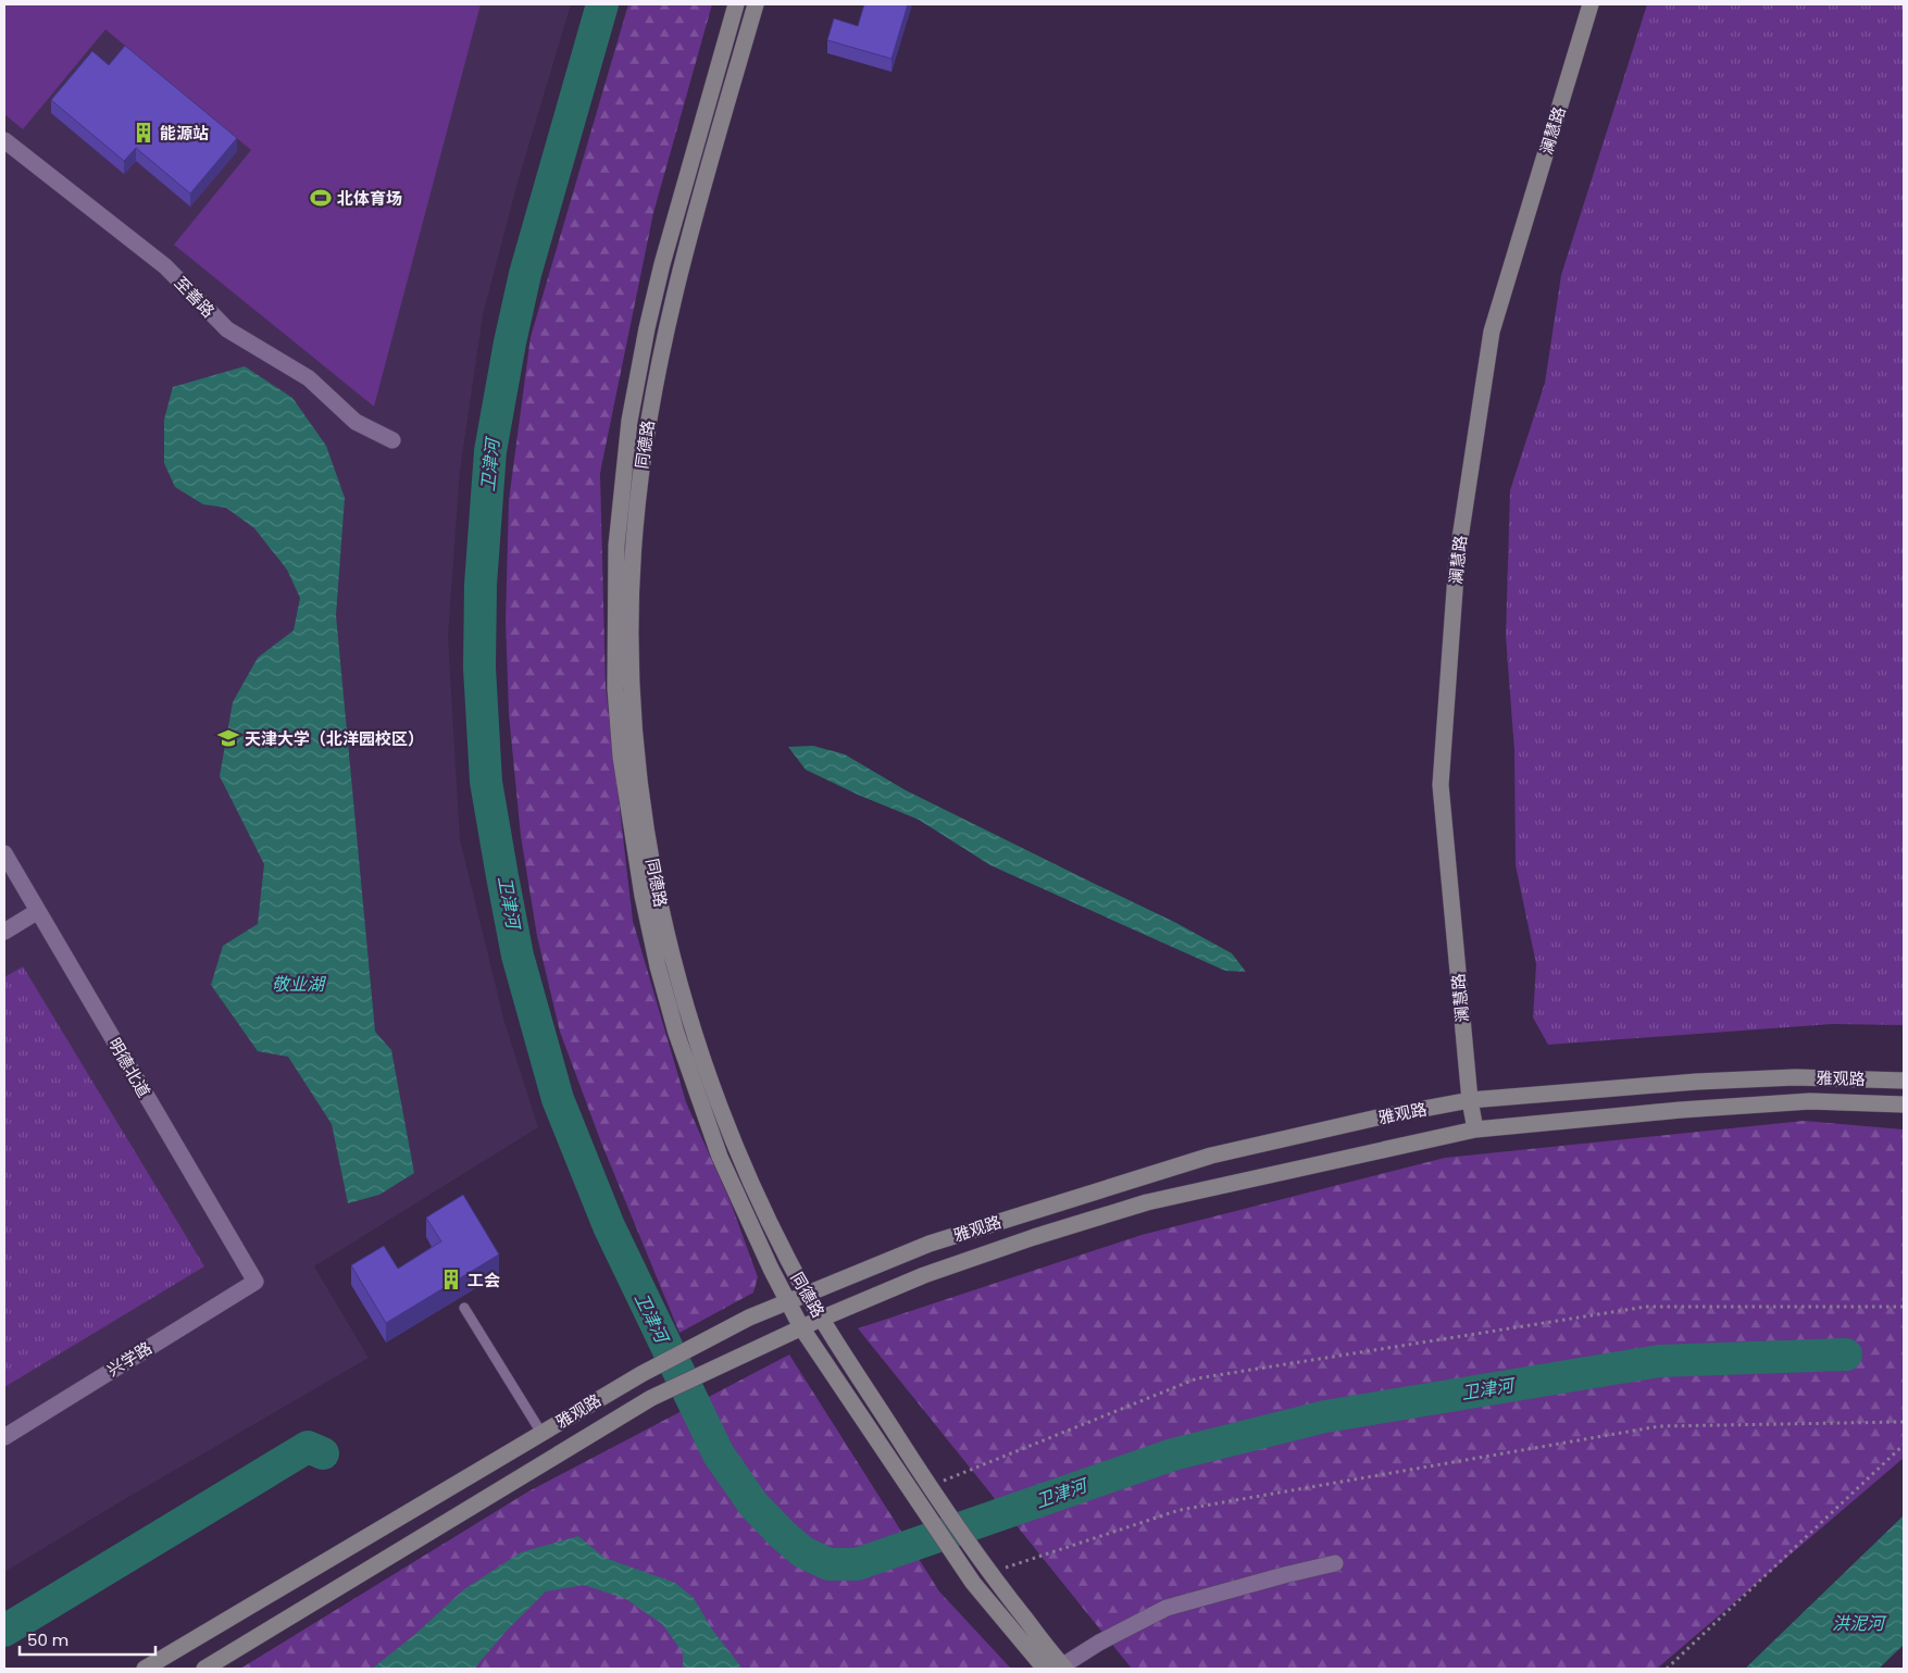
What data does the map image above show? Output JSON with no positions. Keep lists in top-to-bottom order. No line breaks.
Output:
{"streets":{"main road":["澜慧路","同德路","雅观路"],"street":["至善路","明德北道","兴学路"]},"crossings":[["澜慧路","雅观路"],["同德路","雅观路"],["明德北道","兴学路"]],"water":["卫津河","敬业湖","洪泥河"],"places":{"building":["能源站","工会"],"sports":["北体育场"],"school or university":["天津大学（北洋园校区）"]},"scale_bar":"50 m"}
